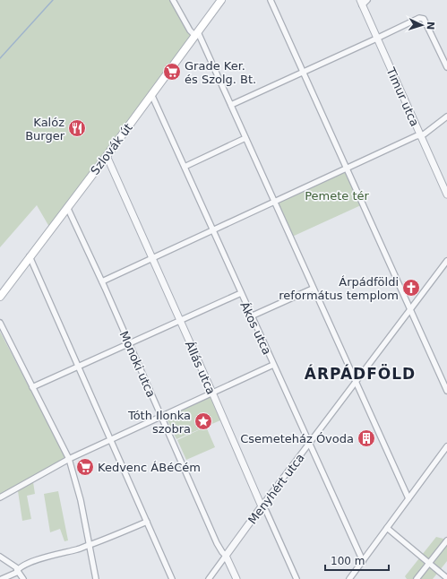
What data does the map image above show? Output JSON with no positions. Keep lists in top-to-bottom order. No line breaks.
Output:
{"streets":{"main road":["Szlovák út"],"street":["Timur utca","Ákos utca","Monoki utca","Állás utca","Menyhért utca"]},"crossings":[["Szlovák út","Ákos utca"],["Szlovák út","Monoki utca"],["Szlovák út","Állás utca"],["Ákos utca","Menyhért utca"],["Monoki utca","Menyhért utca"],["Állás utca","Menyhért utca"]],"districts":["ÁRPÁDFÖLD"],"parks":["Pemete tér"],"places":{"supermarket":["Grade Ker. és Szolg. Bt.","Kedvenc ÁBéCém"],"restaurant":["Kalóz Burger"],"church":["Árpádföldi református templom"],"place":["Tóth Ilonka szobra"],"building":["Csemeteház Óvoda"]},"scale_bar":"100 m","north":"right"}
